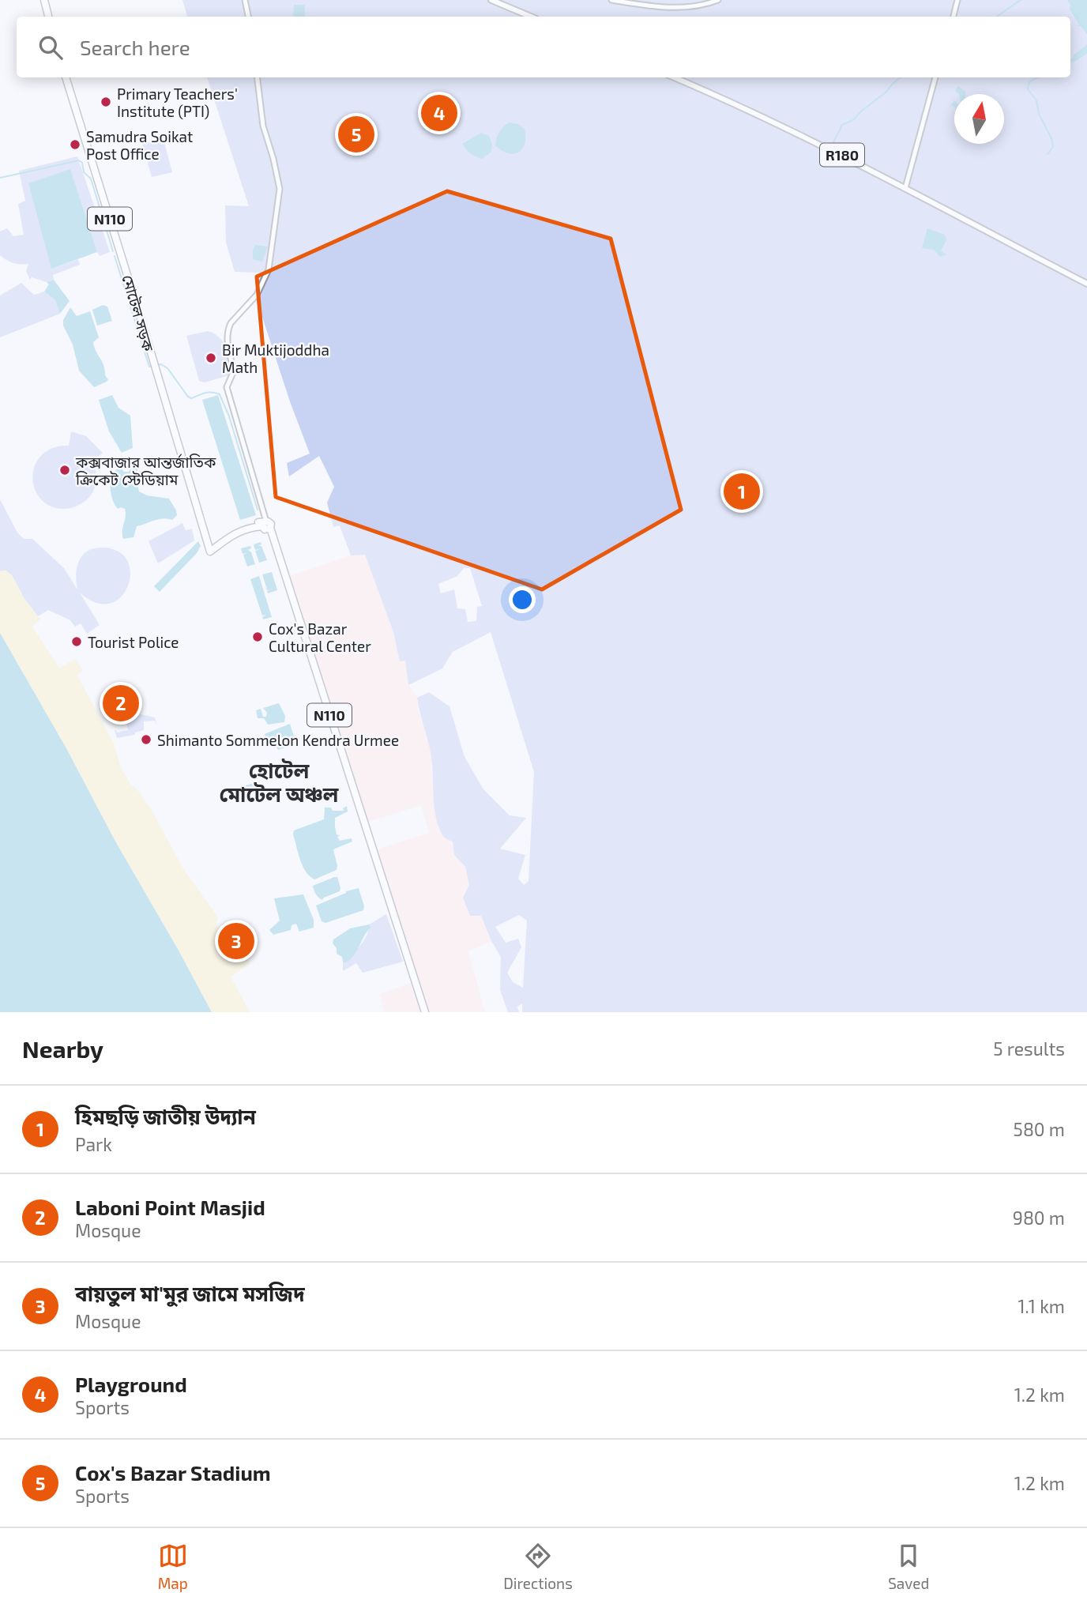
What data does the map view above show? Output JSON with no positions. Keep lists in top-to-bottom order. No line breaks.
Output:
{"streets":{"highway":["N110","মোটেল সড়ক"],"main road":["R180"]},"crossings":[["N110","মোটেল সড়ক"]],"districts":["হোটেল মোটেল অঞ্চল"],"places":["Primary Teachers' Institute (PTI)","Samudra Soikat Post Office","Bir Muktijoddha Math","কক্সবাজার আন্তর্জাতিক ক্রিকেট স্টেডিয়াম","Cox's Bazar Cultural Center","Tourist Police","Shimanto Sommelon Kendra Urmee"],"north":"top","page":{"search":"Search here","pins":["4","5","1","2","3"],"heading":["Nearby","5 results"],"list":[{"mark":"1","name":"হিমছড়ি জাতীয় উদ্যান","note":"Park","value":"580 m"},{"mark":"2","name":"Laboni Point Masjid","note":"Mosque","value":"980 m"},{"mark":"3","name":"বায়তুল মা'মুর জামে মসজিদ","note":"Mosque","value":"1.1 km"},{"mark":"4","name":"Playground","note":"Sports","value":"1.2 km"},{"mark":"5","name":"Cox's Bazar Stadium","note":"Sports","value":"1.2 km"}],"nav":["Map","Directions","Saved"]}}
